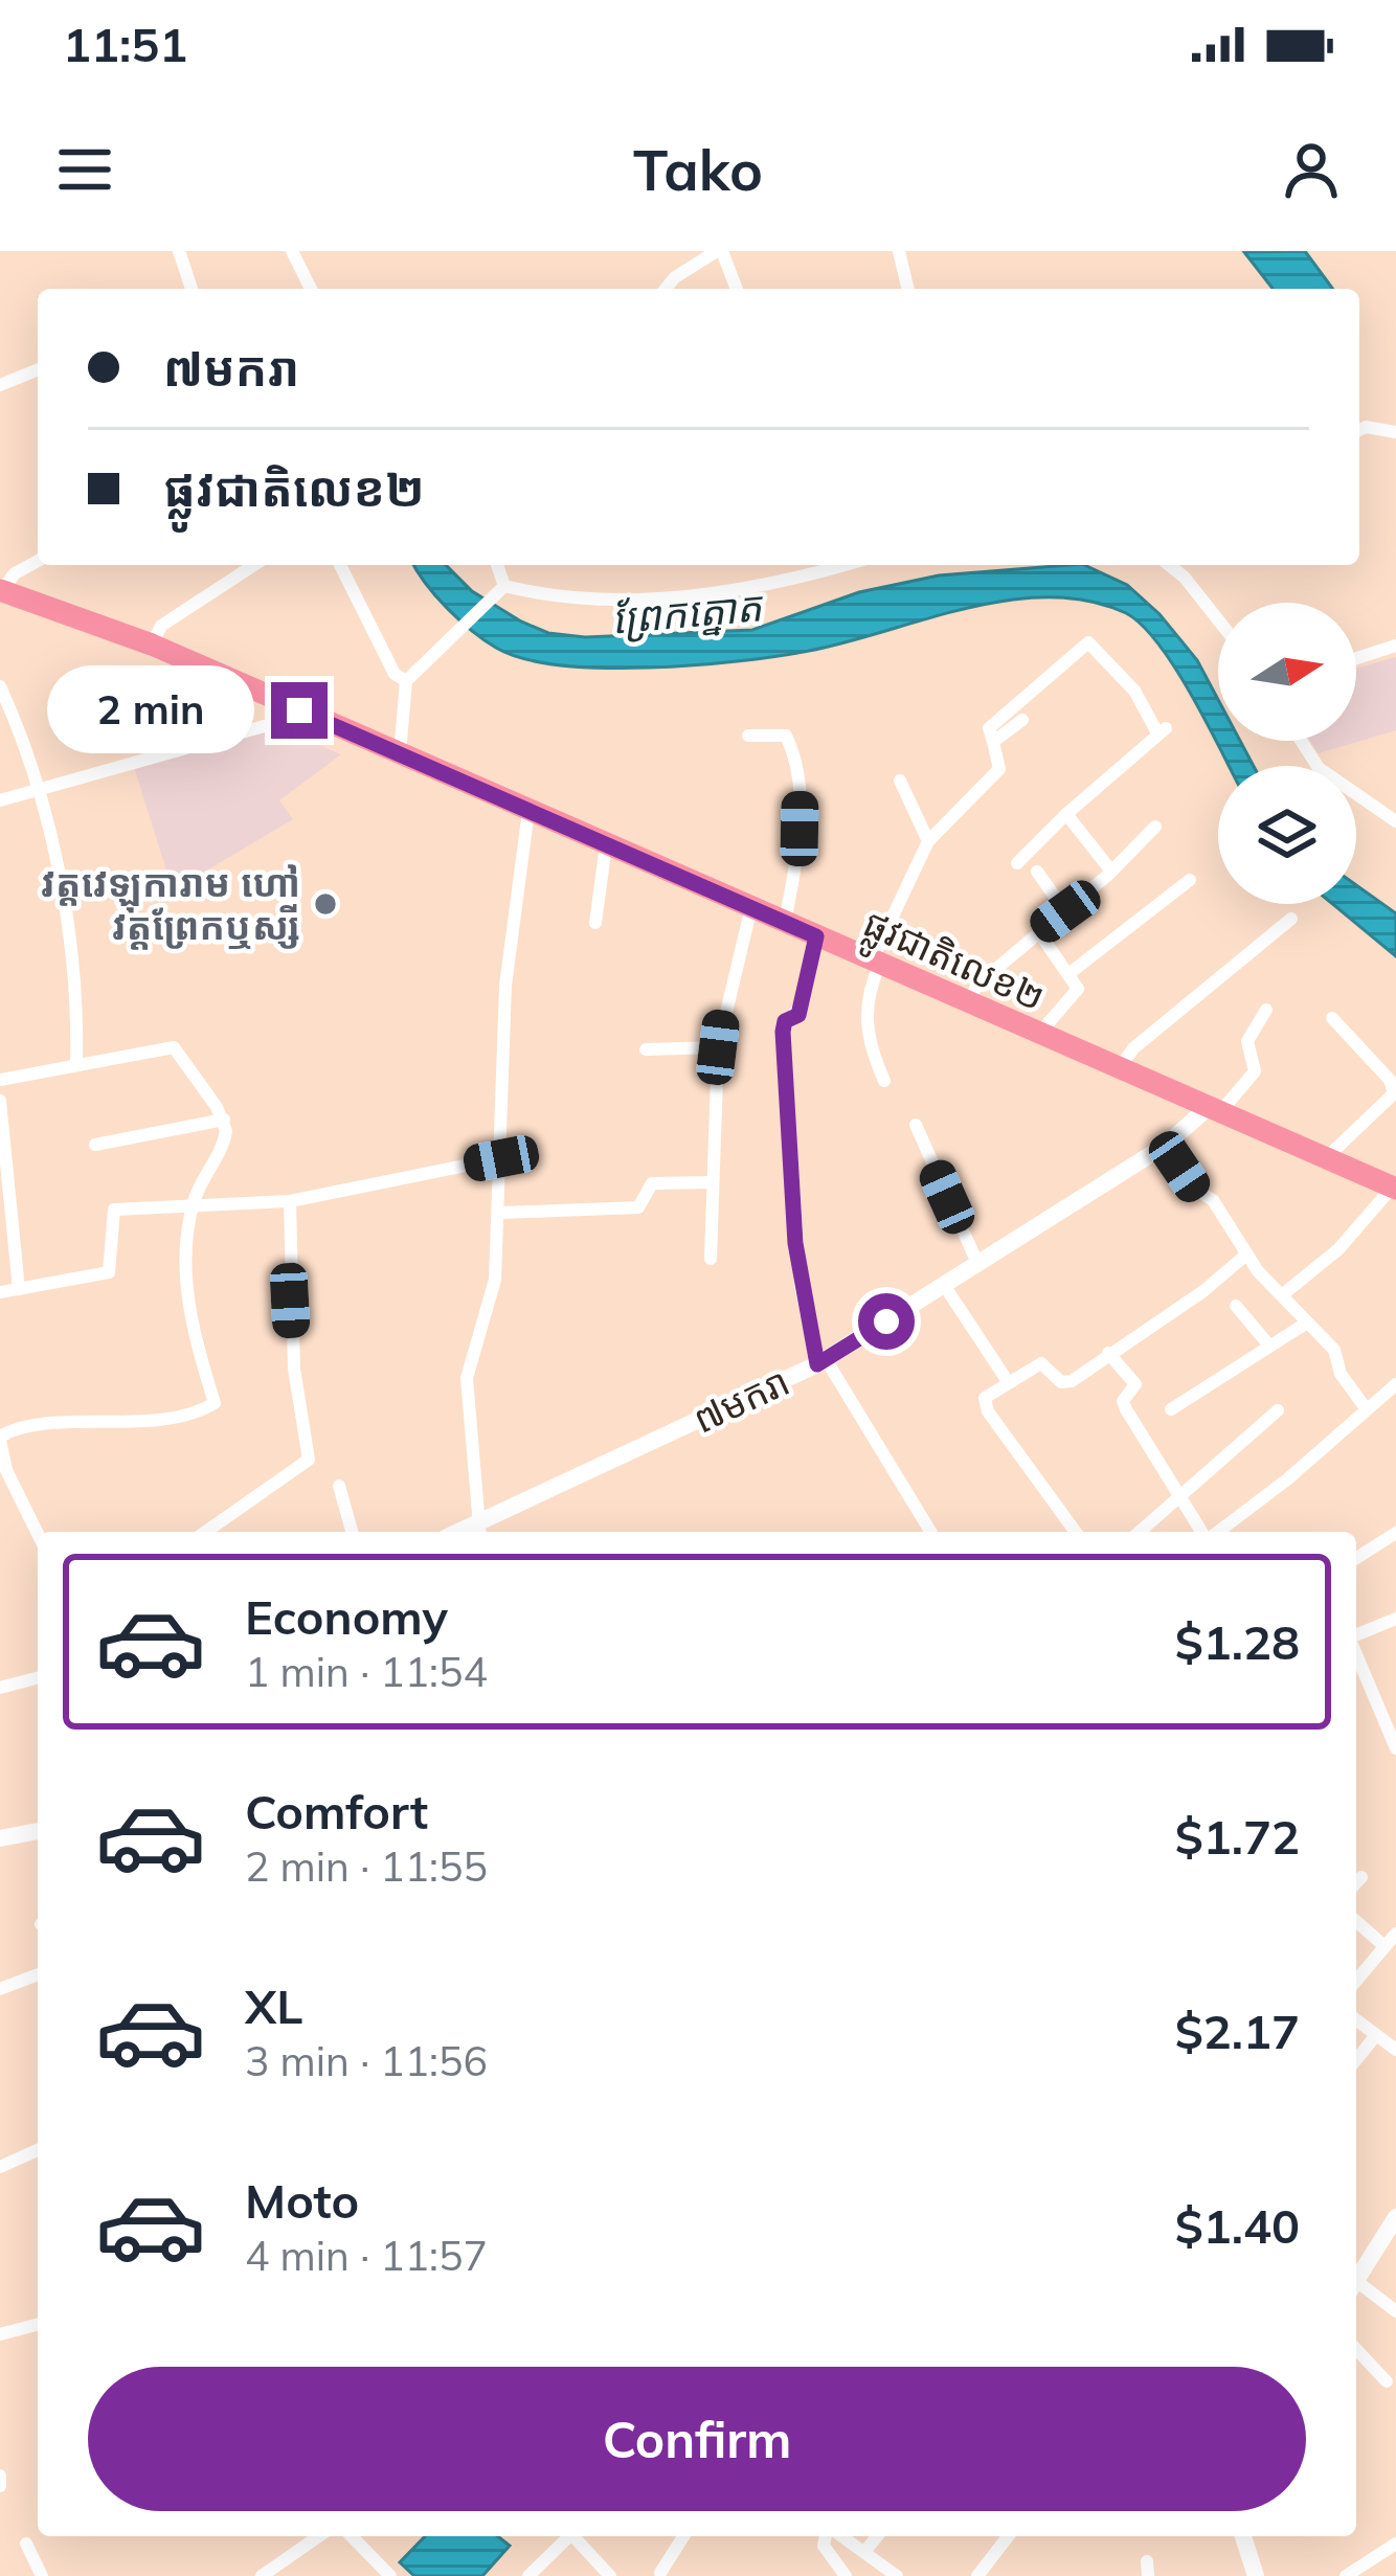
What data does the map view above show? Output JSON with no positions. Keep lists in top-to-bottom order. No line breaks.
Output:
{"streets":{"highway":["ផ្លូវជាតិលេខ២"],"street":["៧មករា"]},"crossings":[["ផ្លូវជាតិលេខ២","៧មករា"]],"water":["ព្រែកត្នោត"],"places":["វត្តវេឡុការាម ហៅ វត្តព្រែកឬស្សី"],"north":"right","page":{"status":"11:51","header":"Tako","banner":["៧មករា","ផ្លូវជាតិលេខ២"],"bubble":"2 min","list":[{"name":"Economy","note":"1 min · 11:54","value":"$1.28"},{"name":"Comfort","note":"2 min · 11:55","value":"$1.72"},{"name":"XL","note":"3 min · 11:56","value":"$2.17"},{"name":"Moto","note":"4 min · 11:57","value":"$1.40"}],"buttons":"Confirm"}}
